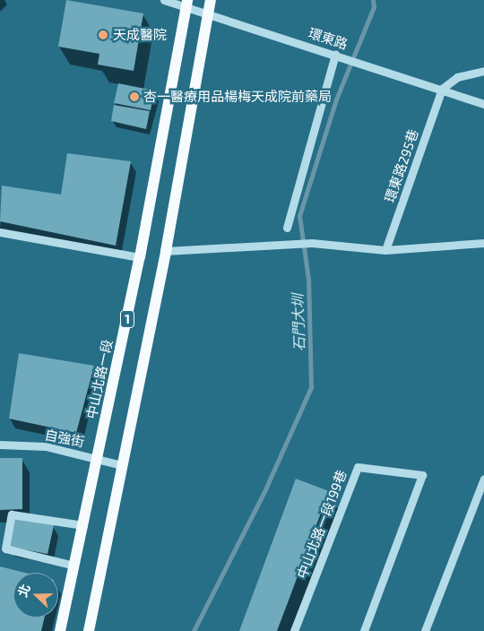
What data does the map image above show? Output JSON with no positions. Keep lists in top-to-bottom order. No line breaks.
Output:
{"streets":{"main road":["1","中山北路一段"],"street":["環東路","環東路295巷","自強街","中山北路一段199巷"]},"crossings":[["環東路","環東路295巷"],["環東路","1"],["環東路","中山北路一段"],["1","自強街"],["中山北路一段","自強街"]],"water":["石門大圳"],"places":["天成醫院","杏一醫療用品楊梅天成院前藥局"],"north":"left"}
